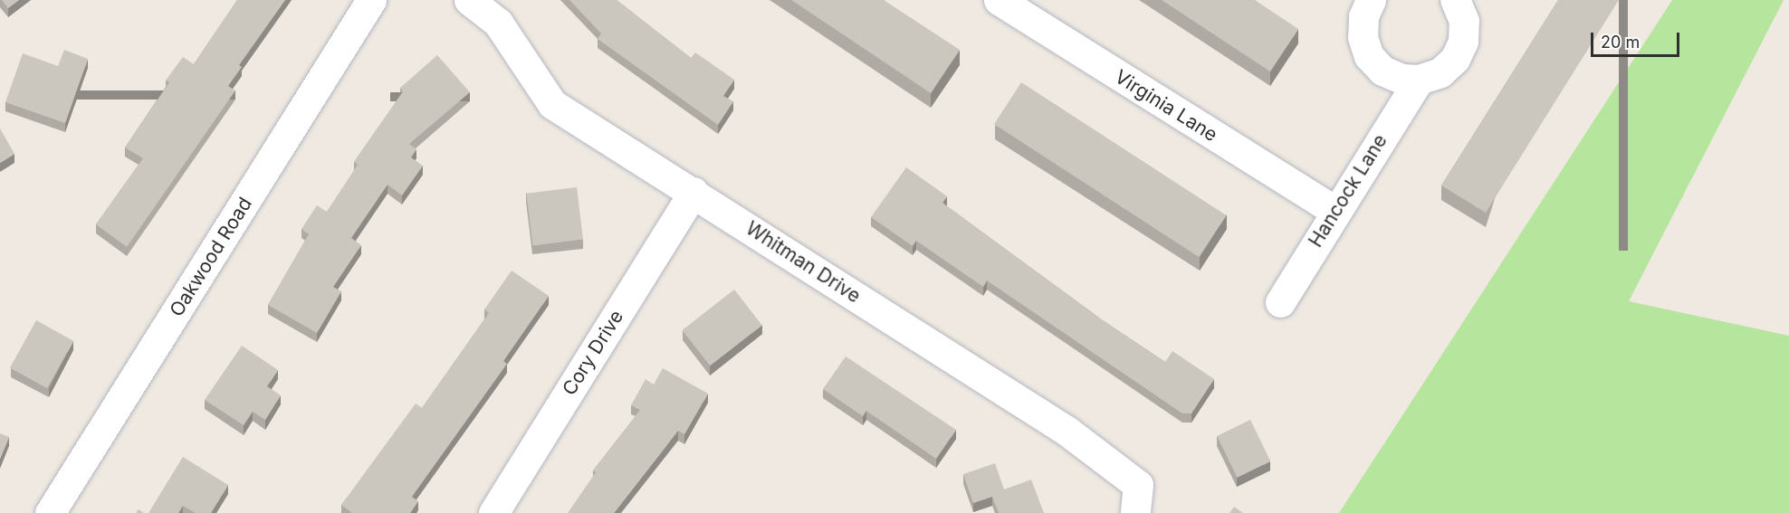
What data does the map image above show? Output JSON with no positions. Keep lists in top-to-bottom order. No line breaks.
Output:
{"streets":{"street":["Virginia Lane","Hancock Lane","Oakwood Road","Whitman Drive","Cory Drive"]},"crossings":[["Virginia Lane","Hancock Lane"],["Whitman Drive","Cory Drive"]],"scale_bar":"20 m"}
